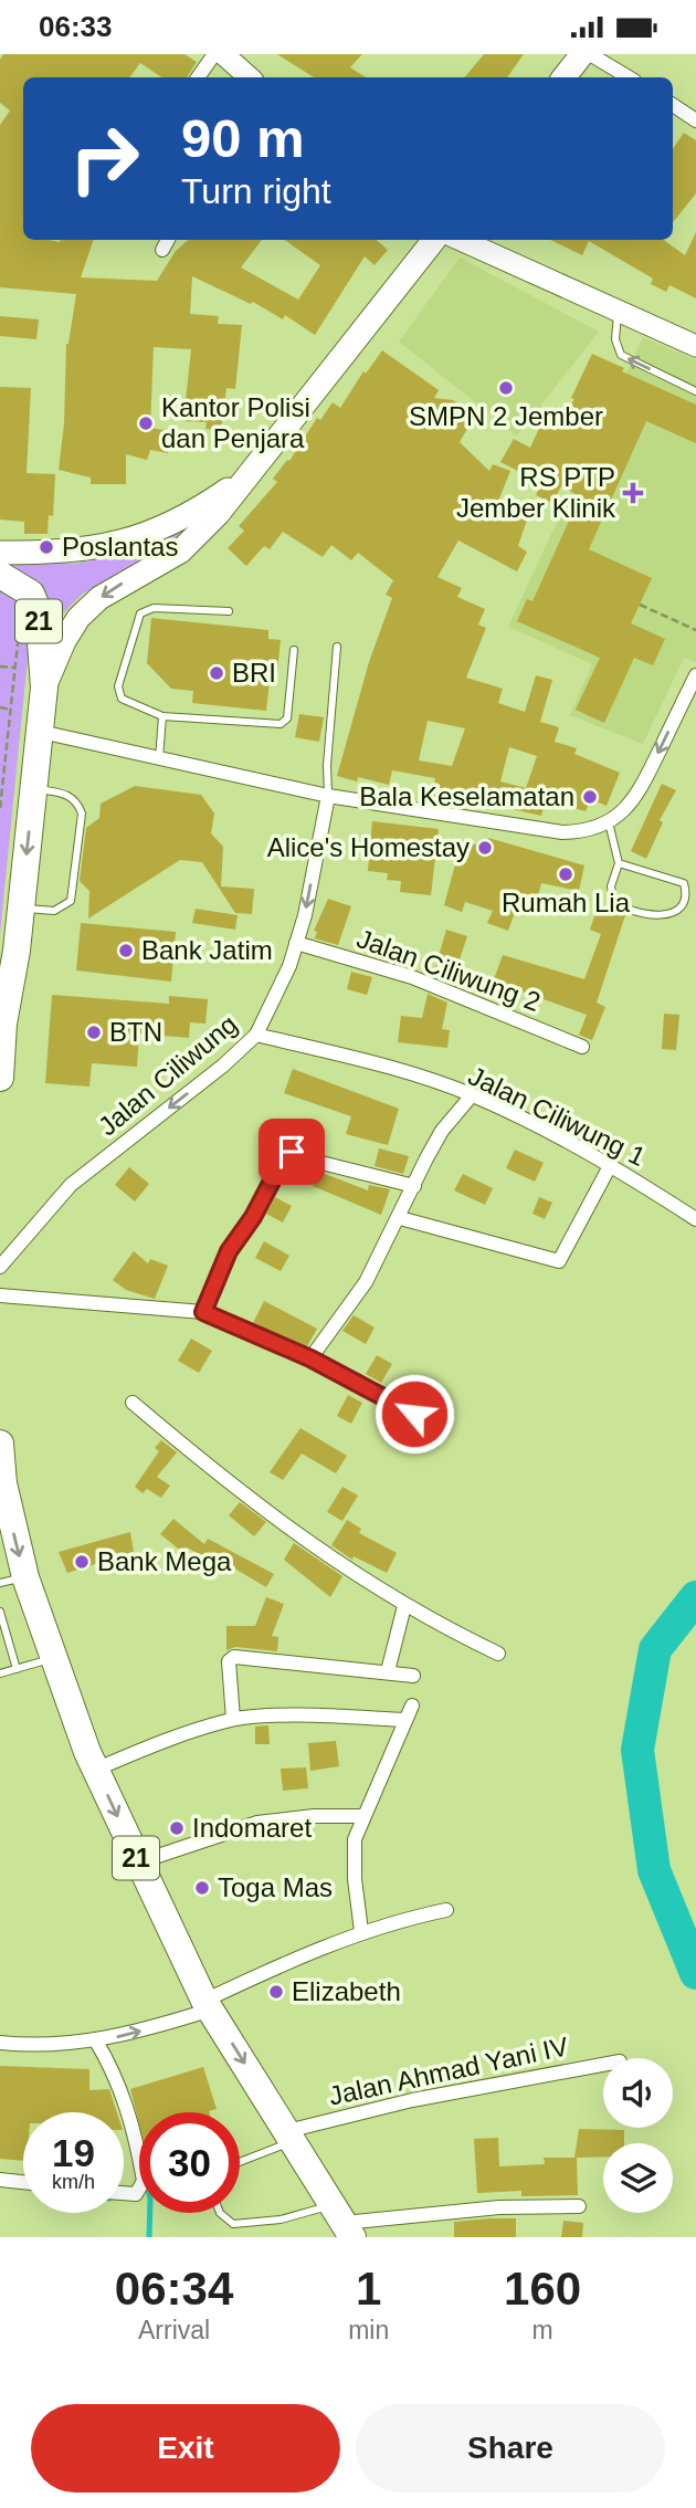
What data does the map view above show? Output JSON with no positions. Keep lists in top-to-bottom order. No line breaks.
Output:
{"streets":{"highway":["21"],"street":["Jalan Ciliwung 2","Jalan Ciliwung","Jalan Ciliwung 1","Jalan Ahmad Yani IV"]},"crossings":[["21","Jalan Ahmad Yani IV"],["Jalan Ciliwung 2","Jalan Ciliwung"],["Jalan Ciliwung","Jalan Ciliwung 1"]],"one_way":["Jalan Ciliwung"],"places":{"other":["SMPN 2 Jember","Kantor Polisi dan Penjara","Poslantas","BRI","Bala Keselamatan","Alice's Homestay","Rumah Lia","Bank Jatim","BTN","Bank Mega","Indomaret","Toga Mas","Elizabeth"],"health":["RS PTP Jember Klinik"]},"page":{"status":"06:33","turn":["90 m","Turn right"],"speed":"19 km/h","limit":"30","eta":["06:34","Arrival","1","min","160","m"],"buttons":["Exit","Share"]}}
